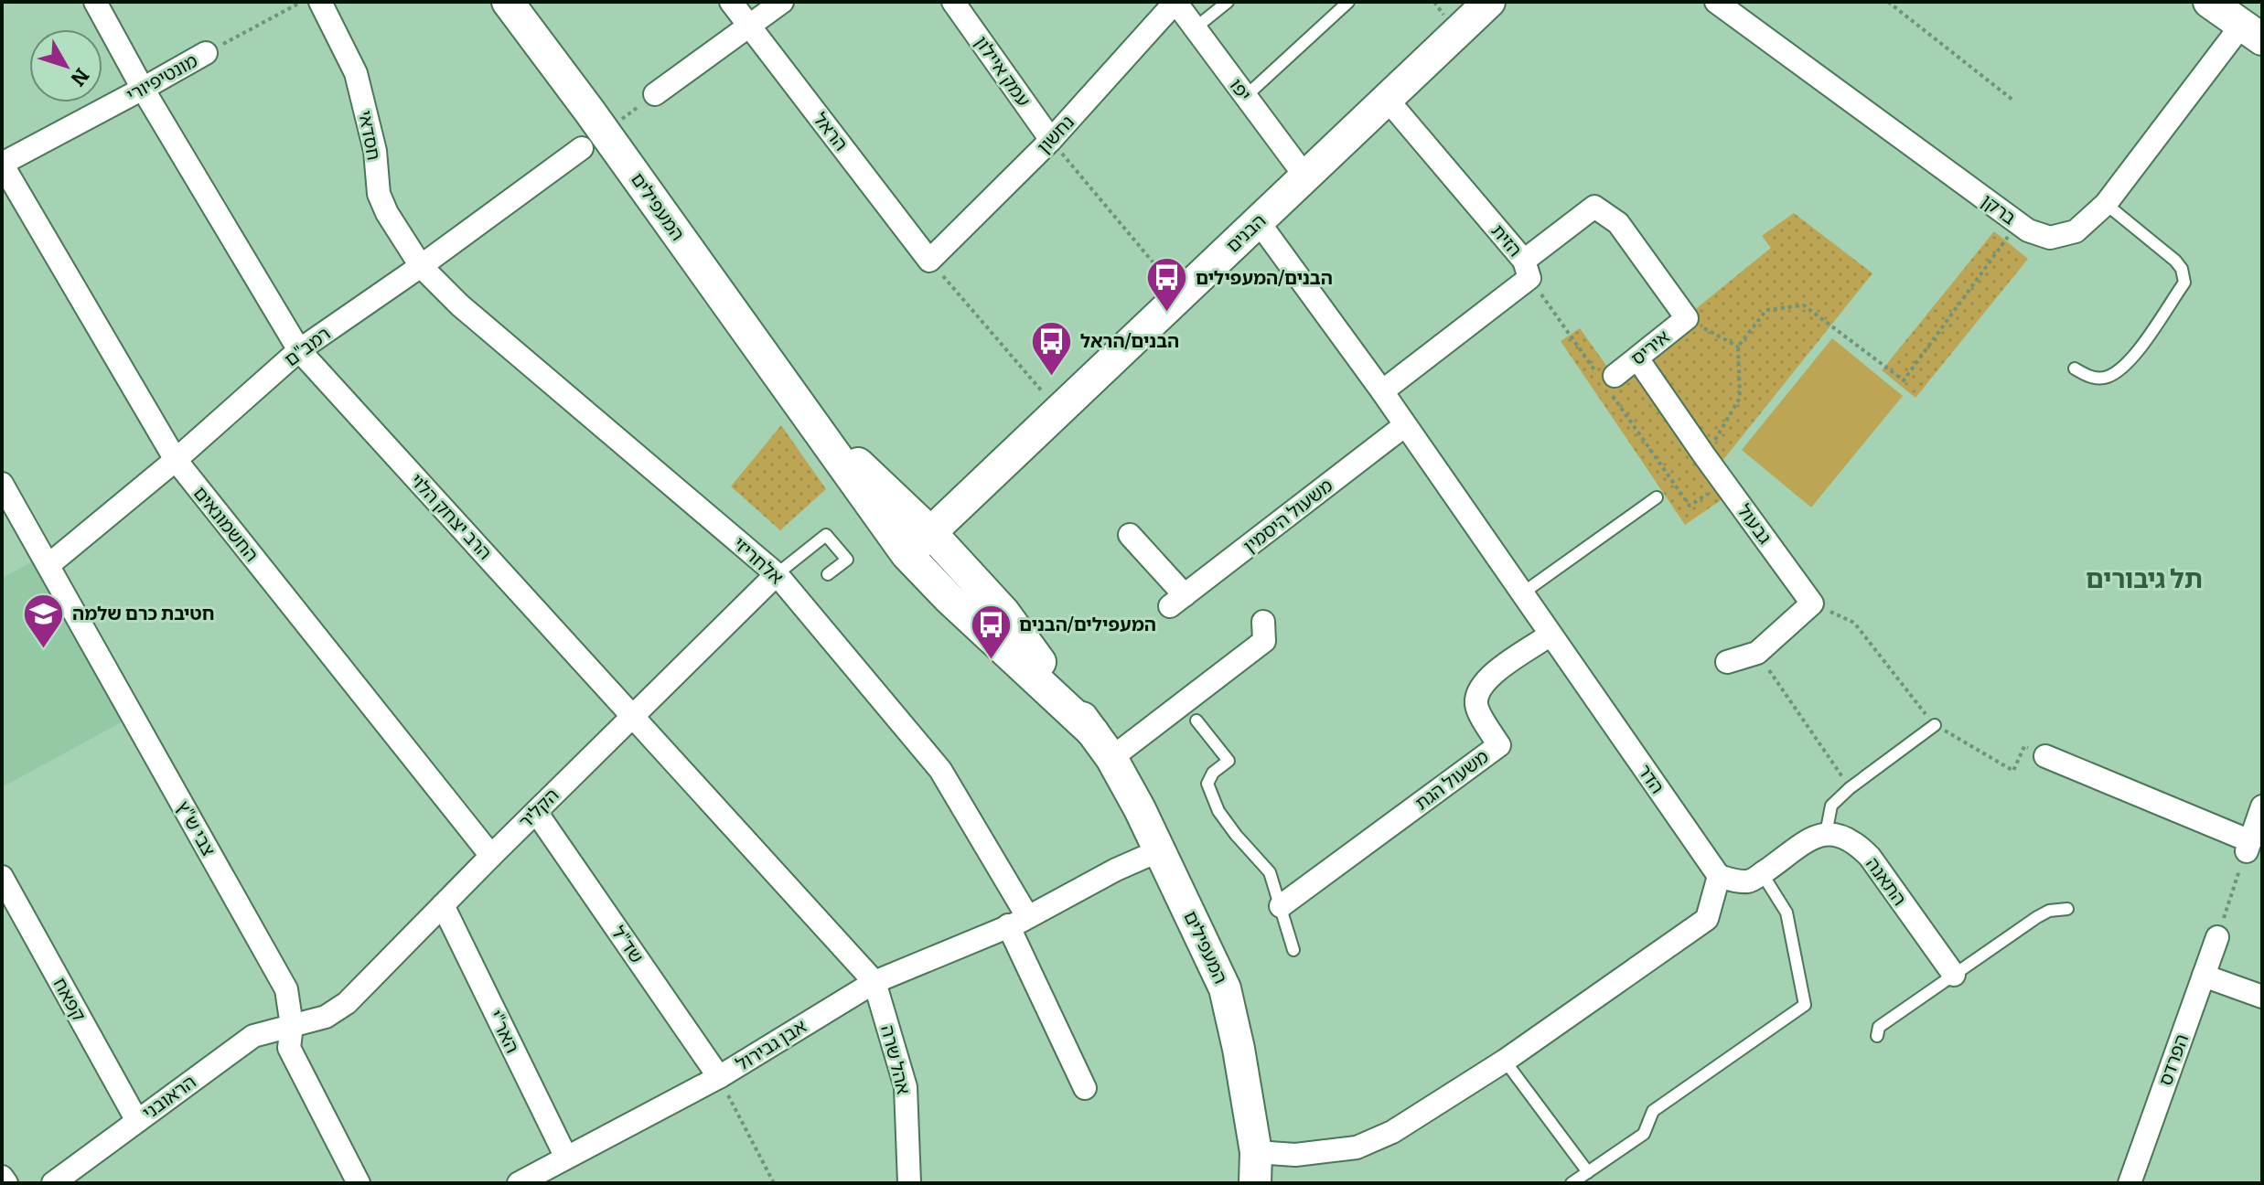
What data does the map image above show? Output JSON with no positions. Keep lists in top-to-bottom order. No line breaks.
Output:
{"streets":{"street":["עמק איילון","מונטיפיורי","יפו","הראל","נחשון","חסדאי","המעפילים","ברקן","הבנים","הזית","רמב\"ם","איריס","משעול היסמין","הרב יצחק הלוי","החשמונאים","גבעול","אלחריזי","הדר","משעול הגת","הקליר","צבי ש\"ץ","התאנה","שד\"ל","קפאח","האר\"י","אבן גבירול","אהל שרה","הפרדס","הראובני"]},"crossings":[["עמק איילון","נחשון"],["מונטיפיורי","הרב יצחק הלוי"],["מונטיפיורי","החשמונאים"],["יפו","נחשון"],["יפו","הבנים"],["הראל","נחשון"],["חסדאי","רמב\"ם"],["חסדאי","אלחריזי"],["המעפילים","הבנים"],["המעפילים","אבן גבירול"],["הבנים","הזית"],["הבנים","הדר"],["הזית","הדר"],["רמב\"ם","הרב יצחק הלוי"],["רמב\"ם","החשמונאים"],["רמב\"ם","אלחריזי"],["רמב\"ם","צבי ש\"ץ"],["איריס","גבעול"],["משעול היסמין","הדר"],["הרב יצחק הלוי","הקליר"],["הרב יצחק הלוי","אבן גבירול"],["הרב יצחק הלוי","אהל שרה"],["החשמונאים","הקליר"],["אלחריזי","הקליר"],["אלחריזי","אבן גבירול"],["הדר","משעול הגת"],["הקליר","צבי ש\"ץ"],["הקליר","שד\"ל"],["הקליר","האר\"י"],["הקליר","הראובני"],["צבי ש\"ץ","הראובני"],["שד\"ל","אבן גבירול"],["קפאח","הראובני"],["האר\"י","אבן גבירול"],["אבן גבירול","אהל שרה"]],"districts":["תל גיבורים"],"places":{"bus stop":["הבנים/המעפילים","הבנים/הראל","המעפילים/הבנים"],"school or university":["חטיבת כרם שלמה"]},"north":"bottom right"}
